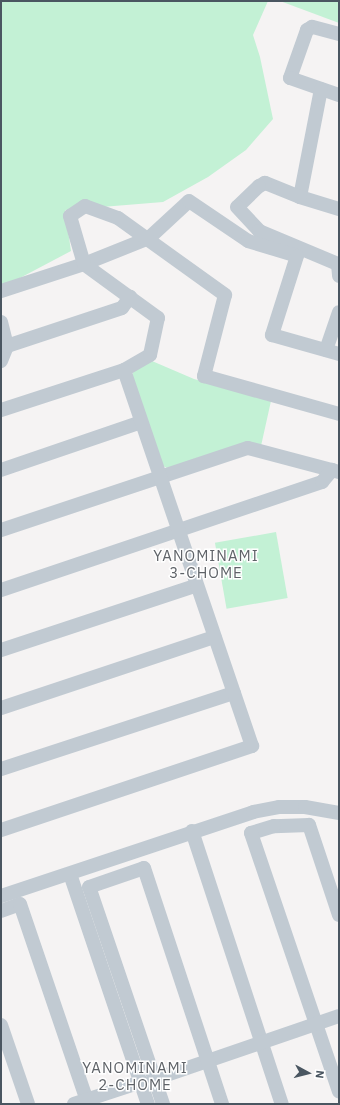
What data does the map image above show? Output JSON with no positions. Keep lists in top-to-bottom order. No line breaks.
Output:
{"districts":["YANOMINAMI 3-CHOME","YANOMINAMI 2-CHOME"],"north":"right"}
